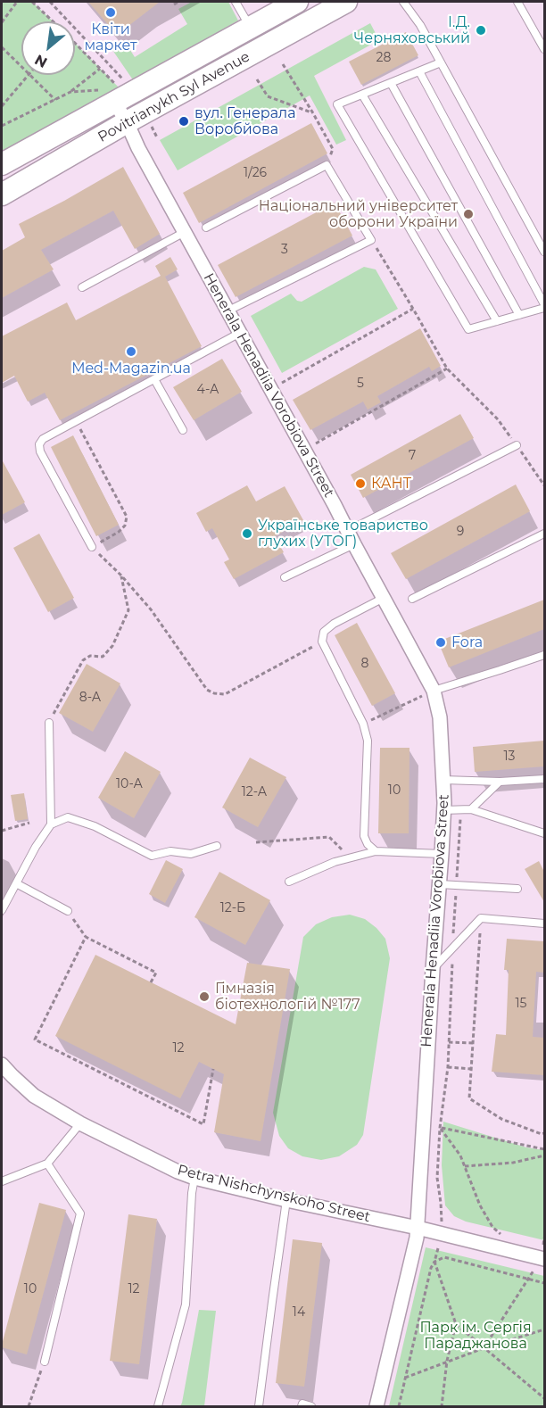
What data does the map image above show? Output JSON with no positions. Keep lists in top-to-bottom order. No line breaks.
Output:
{"streets":{"main road":["Povitrianykh Syl Avenue"],"street":["Henerala Henadiia Vorobiova Street","Petra Nishchynskoho Street"]},"crossings":[["Povitrianykh Syl Avenue","Henerala Henadiia Vorobiova Street"],["Henerala Henadiia Vorobiova Street","Petra Nishchynskoho Street"]],"parks":["Парк ім. Сергія Параджанова"],"places":["Квіти маркет","І.Д. Черняховський","вул. Генерала Воробйова","Національний університет оборони України","Med-Magazin.ua","КАНТ","Українське товариство глухих (УТОГ)","Fora","Гімназія біотехнологій №177"],"house_numbers":["28","1/26","3","5","4-А","7","9","8","8-А","13","10-А","10","12-А","12-Б","15","12","10","12","14"],"north":"bottom left"}
